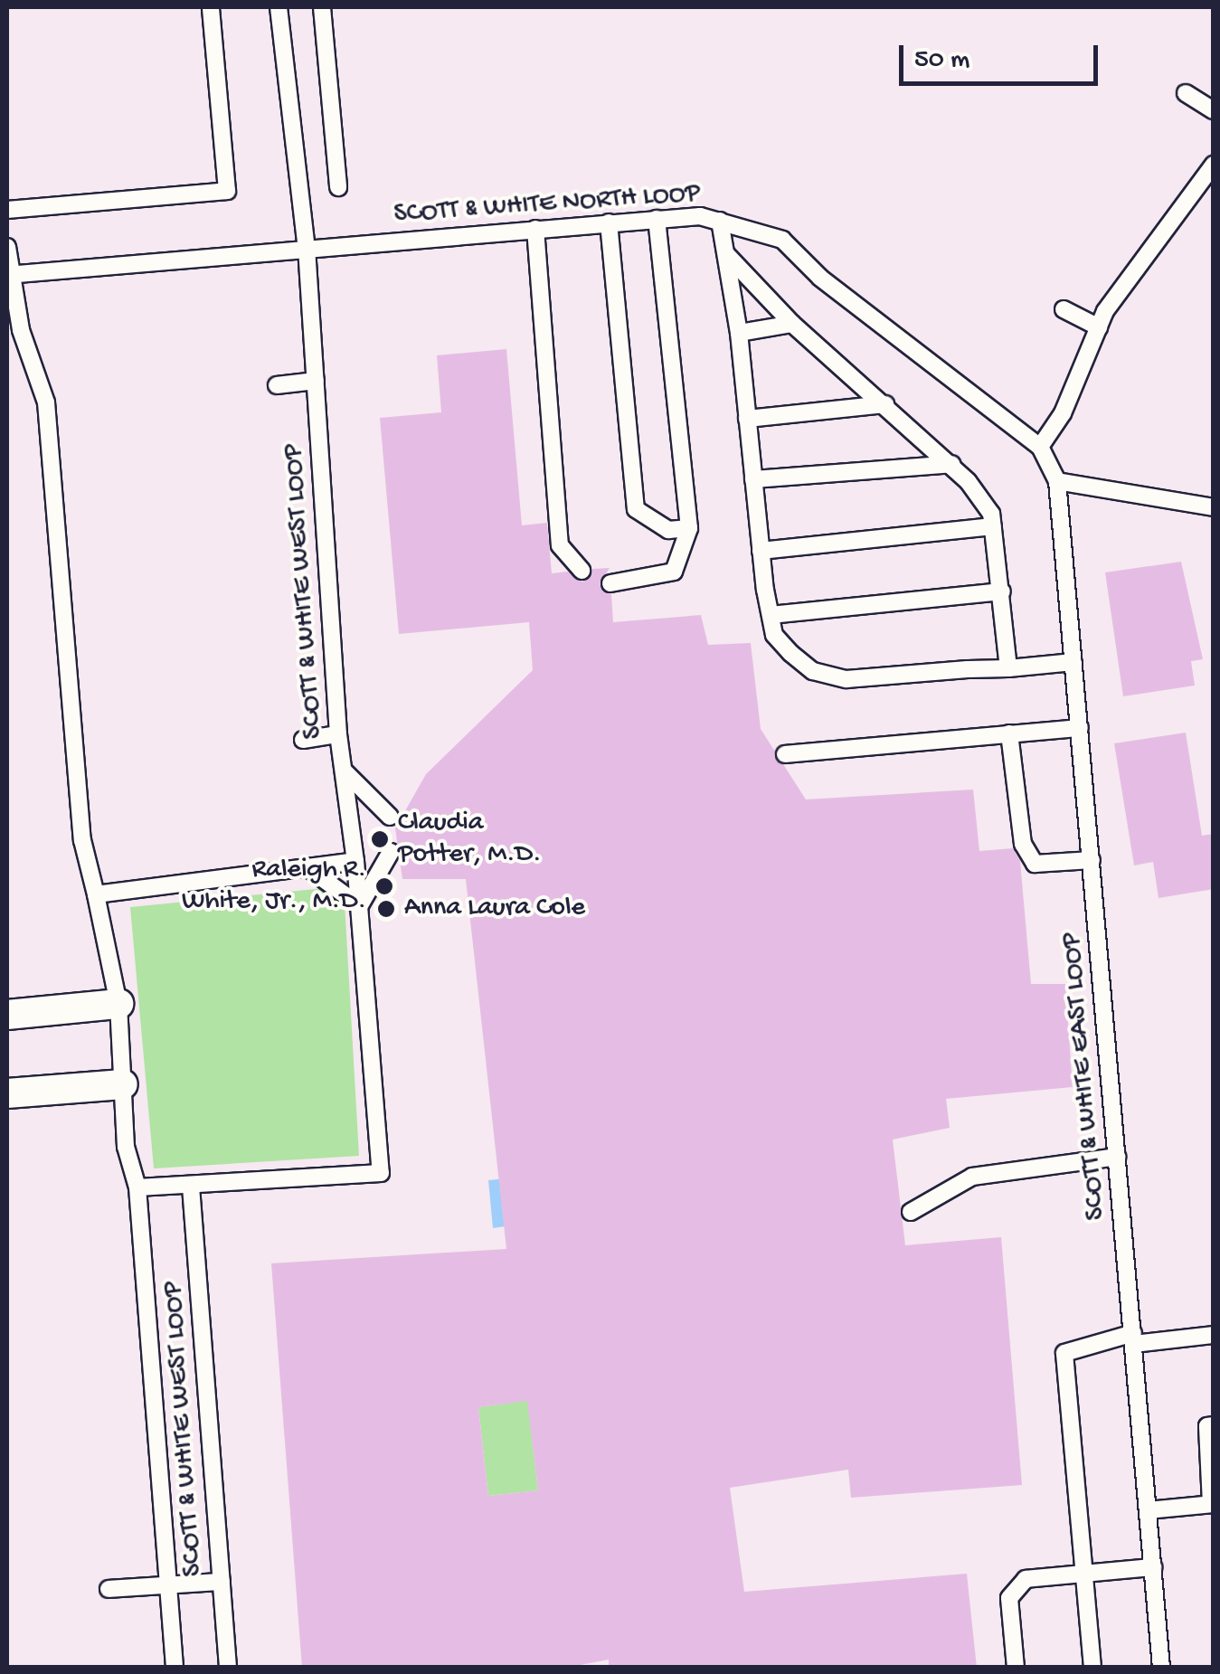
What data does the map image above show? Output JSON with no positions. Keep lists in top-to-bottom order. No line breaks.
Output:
{"streets":{"lane":["SCOTT & WHITE NORTH LOOP","SCOTT & WHITE WEST LOOP","SCOTT & WHITE EAST LOOP"]},"crossings":[["SCOTT & WHITE NORTH LOOP","SCOTT & WHITE WEST LOOP"]],"places":["Claudia Potter, M.D.","Raleigh R. White, Jr., M.D.","Anna Laura Cole"],"scale_bar":"50 m"}
